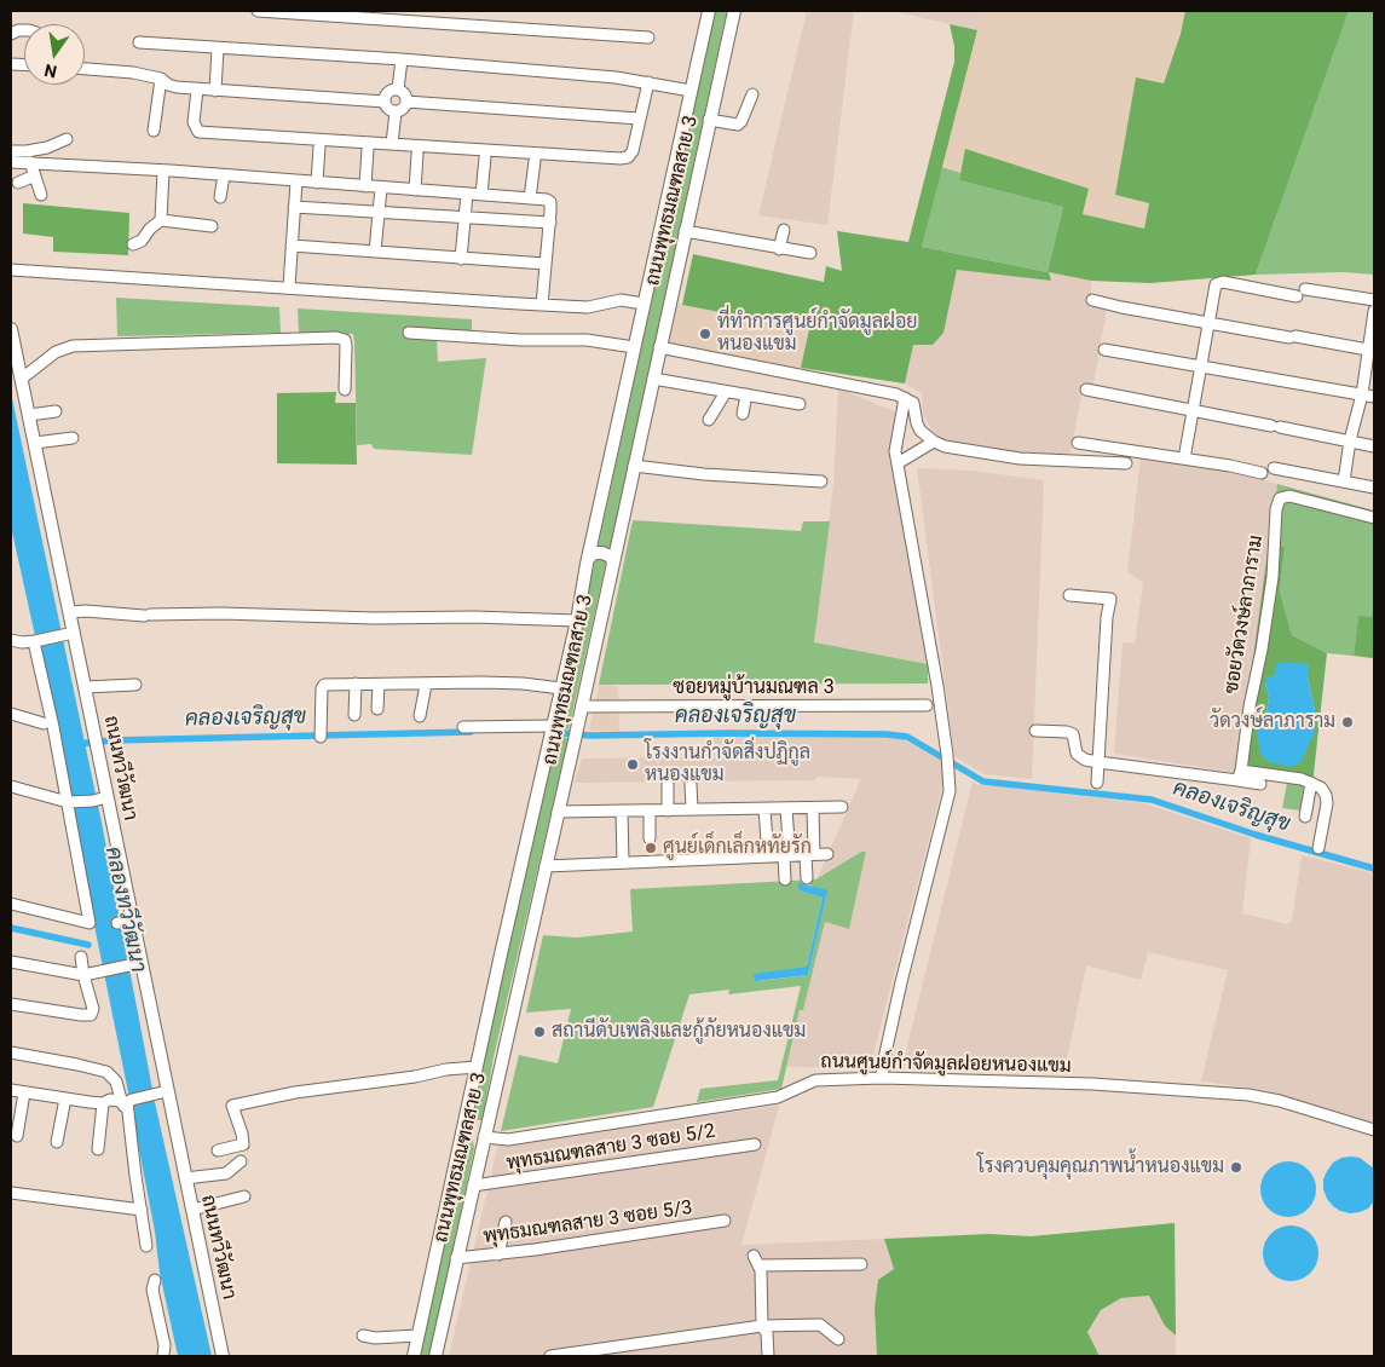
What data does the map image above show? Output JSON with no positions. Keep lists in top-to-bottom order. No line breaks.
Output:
{"streets":{"main road":["ถนนพุทธมณฑลสาย 3","ถนนทวีวัฒนา"],"street":["ซอยวัดวงษ์ลาภาราม","ซอยหมู่บ้านมณฑล 3","ถนนศูนย์กำจัดมูลฝอยหนองแขม","พุทธมณฑลสาย 3 ซอย 5/2","พุทธมณฑลสาย 3 ซอย 5/3"]},"crossings":[["ถนนพุทธมณฑลสาย 3","ซอยหมู่บ้านมณฑล 3"],["ถนนพุทธมณฑลสาย 3","ถนนศูนย์กำจัดมูลฝอยหนองแขม"],["ถนนพุทธมณฑลสาย 3","พุทธมณฑลสาย 3 ซอย 5/2"],["ถนนพุทธมณฑลสาย 3","พุทธมณฑลสาย 3 ซอย 5/3"]],"water":["คลองเจริญสุข","คลองทวีวัฒนา"],"places":["ที่ทำการศูนย์กำจัดมูลฝอย หนองแขม","วัดวงษ์ลาภาราม","โรงงานกำจัดสิ่งปฏิกูล หนองแขม","ศูนย์เด็กเล็กหทัยรัก","สถานีดับเพลิงและกู้ภัยหนองแขม","โรงควบคุมคุณภาพน้ำหนองแขม"],"north":"bottom"}
